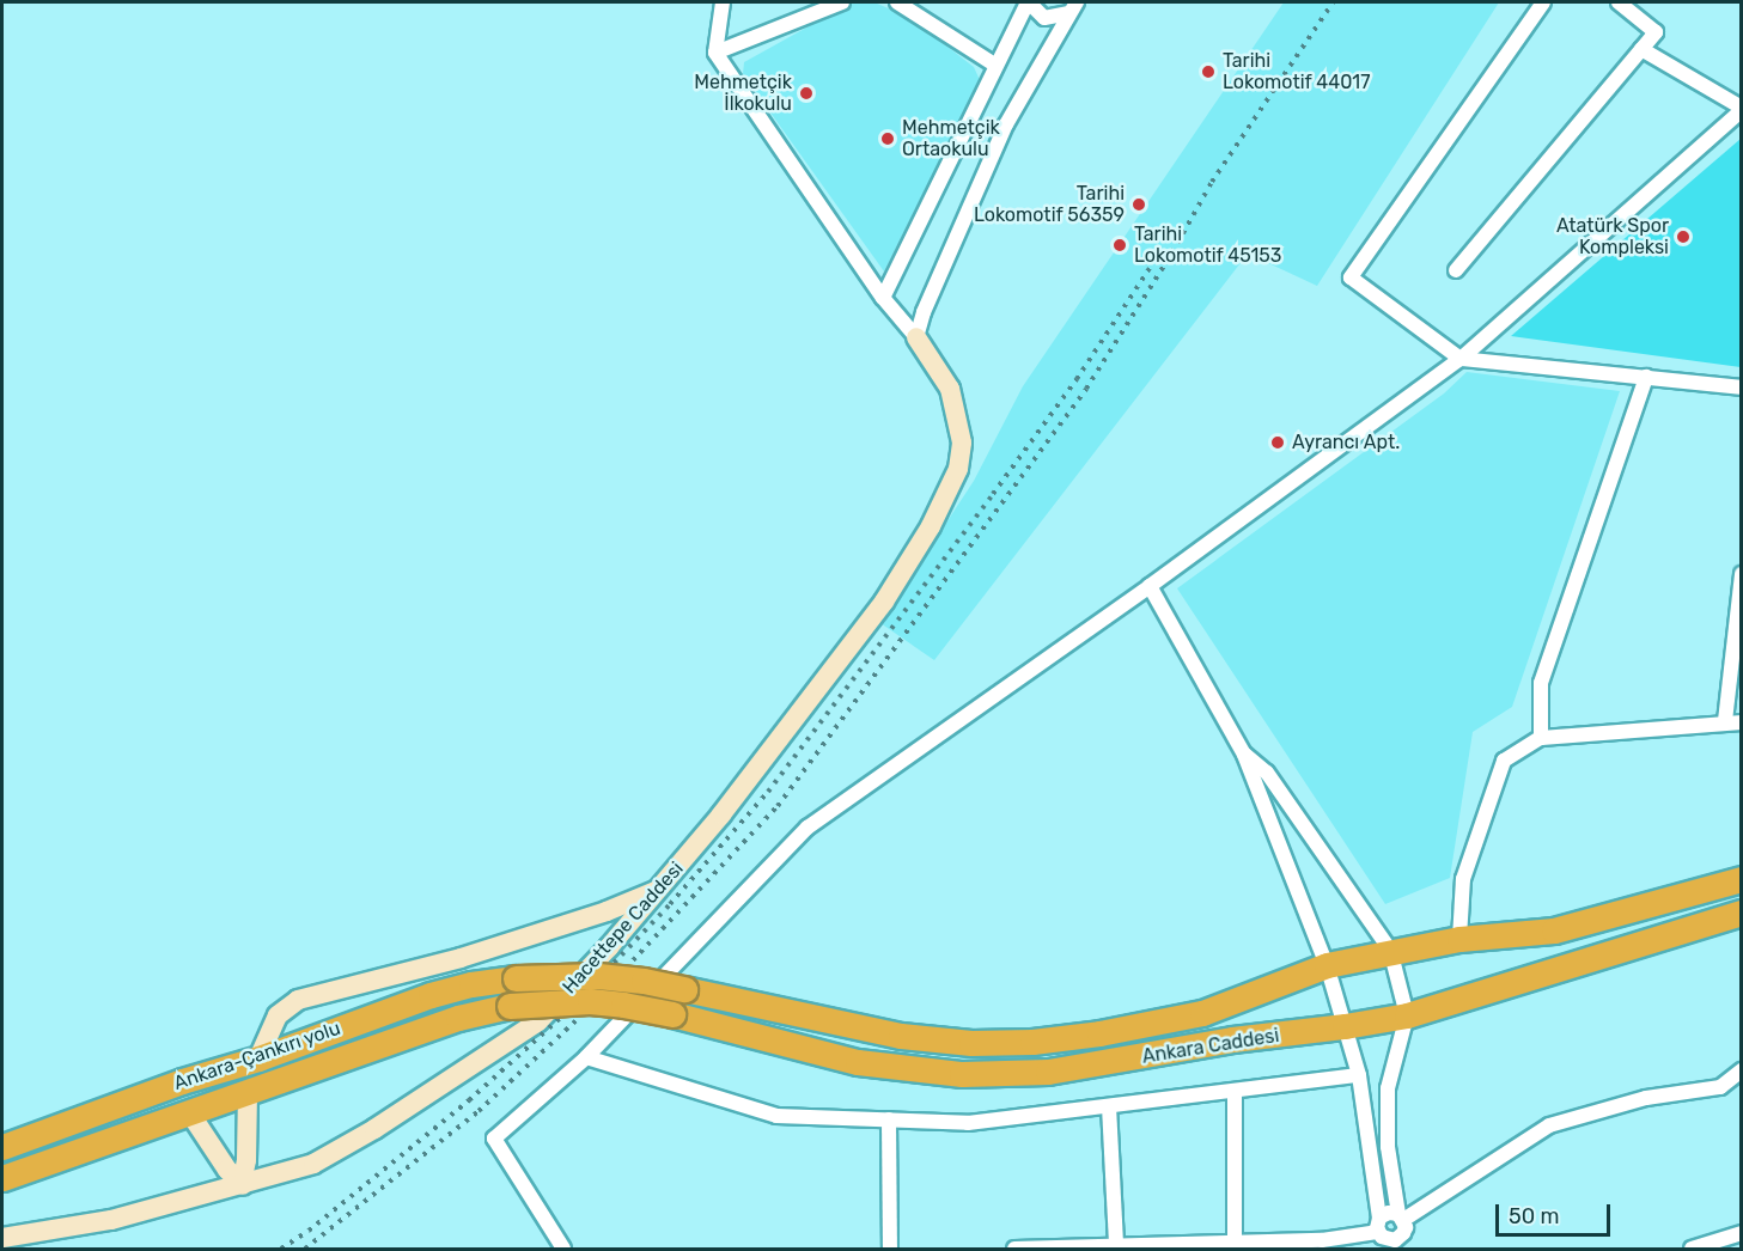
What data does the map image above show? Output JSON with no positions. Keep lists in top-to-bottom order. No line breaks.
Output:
{"streets":{"highway":["Ankara Caddesi","Ankara-Çankırı yolu"],"street":["Hacettepe Caddesi"]},"crossings":[["Ankara Caddesi","Ankara-Çankırı yolu"]],"places":["Tarihi Lokomotif 44017","Mehmetçik İlkokulu","Mehmetçik Ortaokulu","Tarihi Lokomotif 56359","Atatürk Spor Kompleksi","Tarihi Lokomotif 45153","Ayrancı Apt."],"scale_bar":"50 m"}
